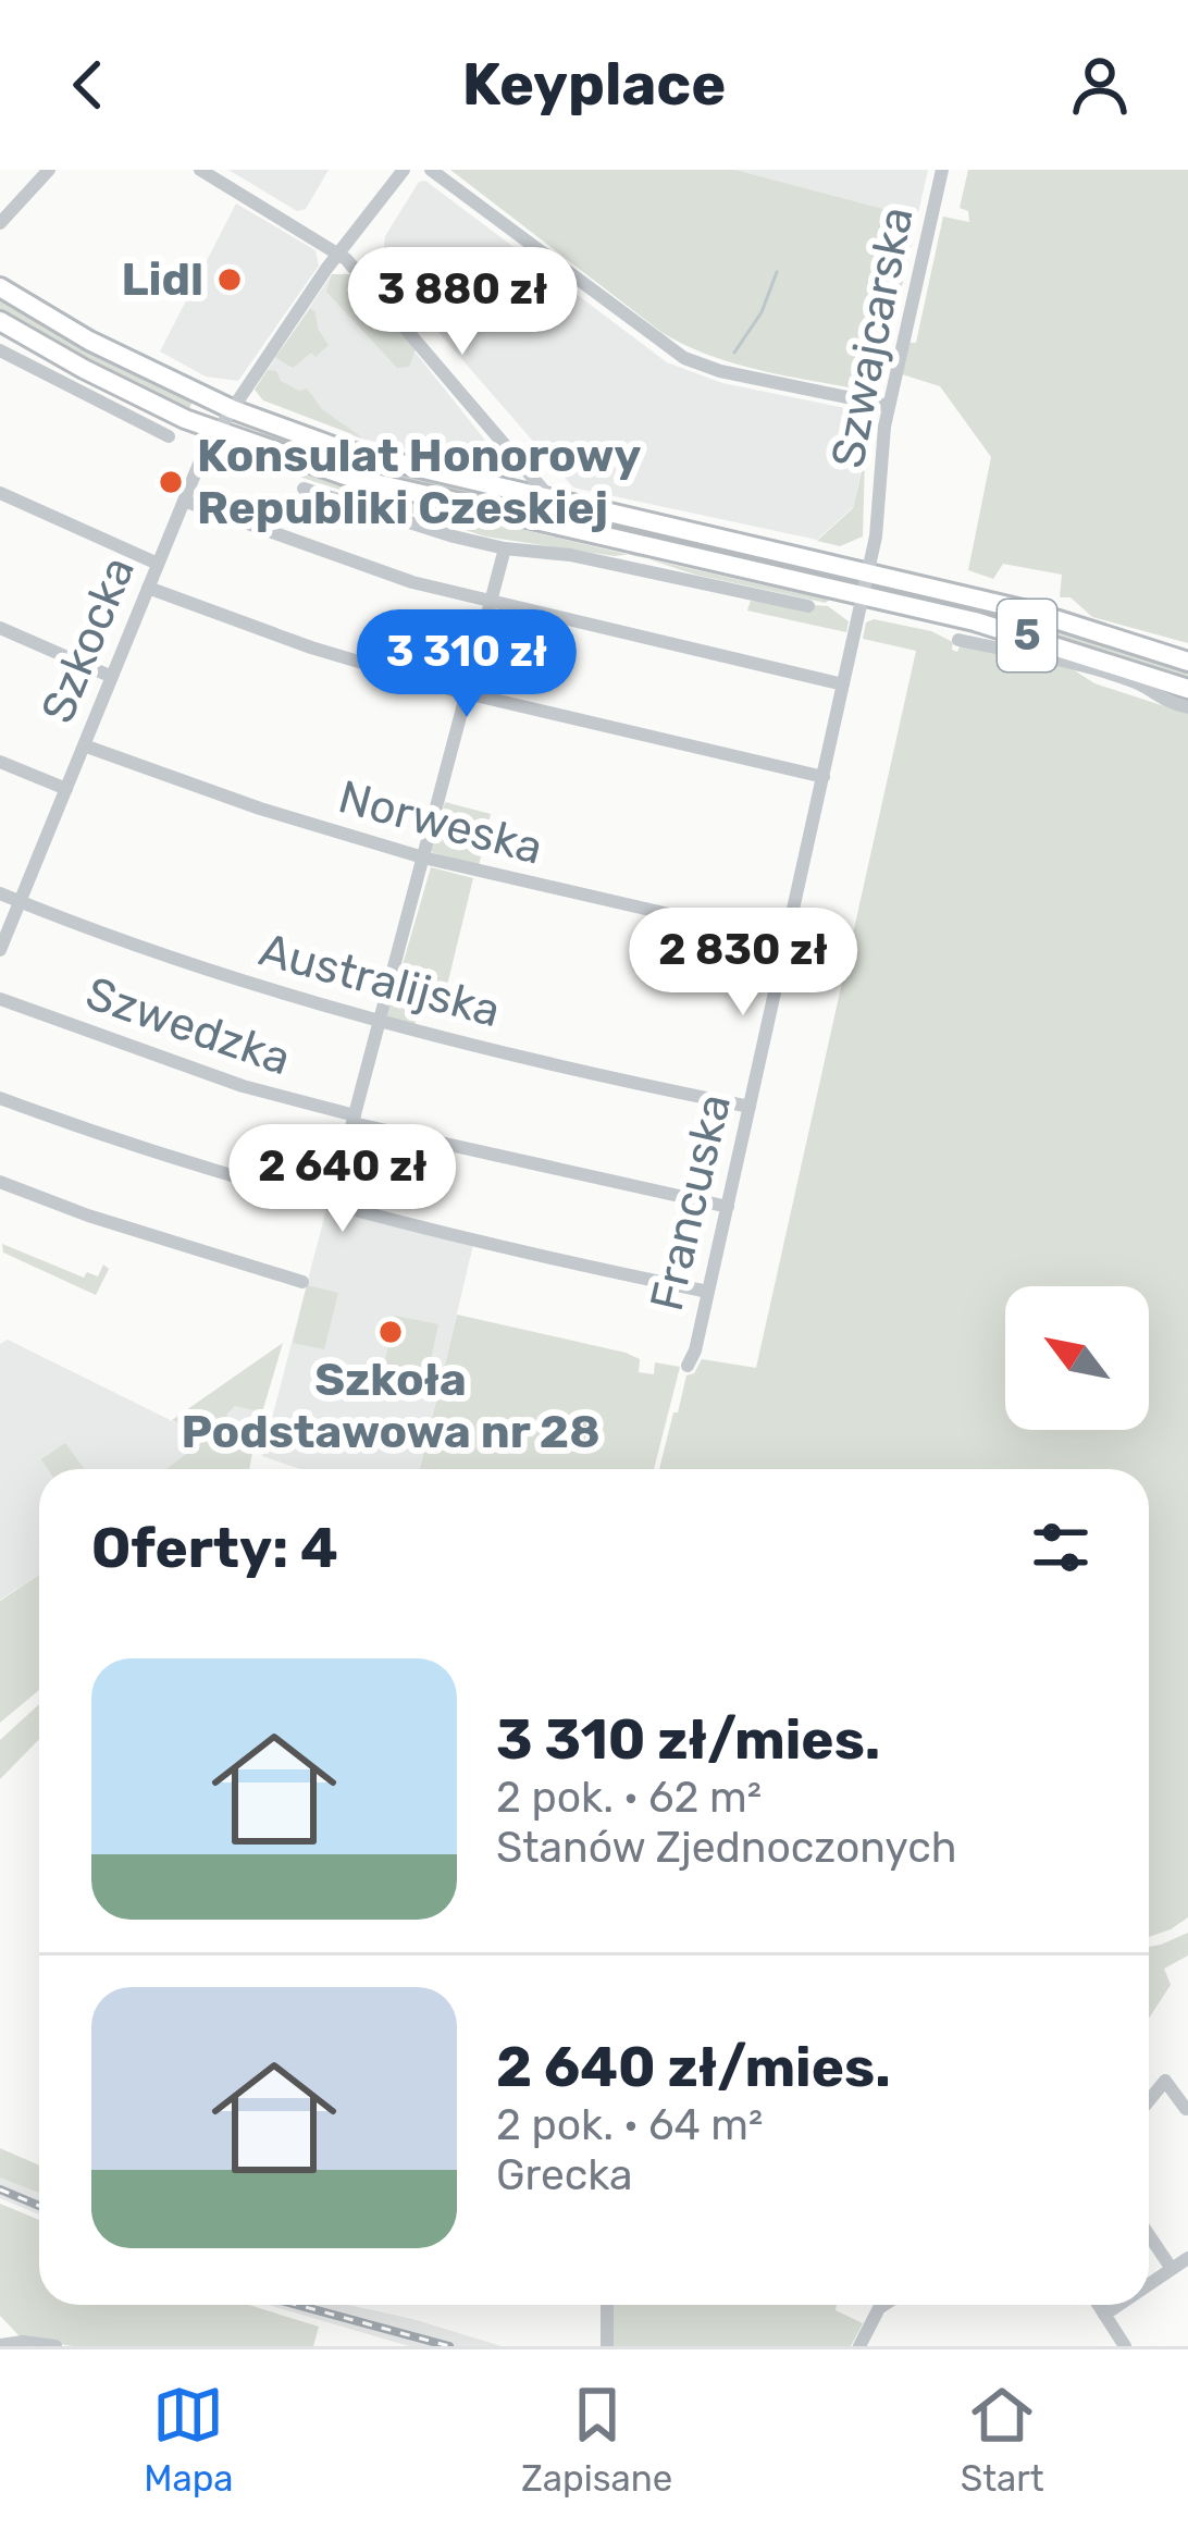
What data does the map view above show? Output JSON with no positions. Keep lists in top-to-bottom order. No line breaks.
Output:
{"streets":{"main road":["5"],"street":["Szwajcarska","Szkocka","Norweska","Australijska","Szwedzka","Francuska"]},"crossings":[["Szwajcarska","5"],["Szwajcarska","Francuska"],["5","Szkocka"],["5","Francuska"],["Szkocka","Norweska"],["Szkocka","Australijska"],["Norweska","Francuska"],["Australijska","Francuska"],["Szwedzka","Francuska"]],"places":["Lidl","Konsulat Honorowy Republiki Czeskiej","Szkoła Podstawowa nr 28"],"north":"top left","page":{"header":"Keyplace","price":["3 880 zł","3 310 zł","2 830 zł","2 640 zł"],"heading":"Oferty: 4","list":[{"name":"3 310 zł/mies.","note":"2 pok. · 62 m² · Stanów Zjednoczonych"},{"name":"2 640 zł/mies.","note":"2 pok. · 64 m² · Grecka"}],"tabs":["Mapa","Zapisane","Start"]}}
